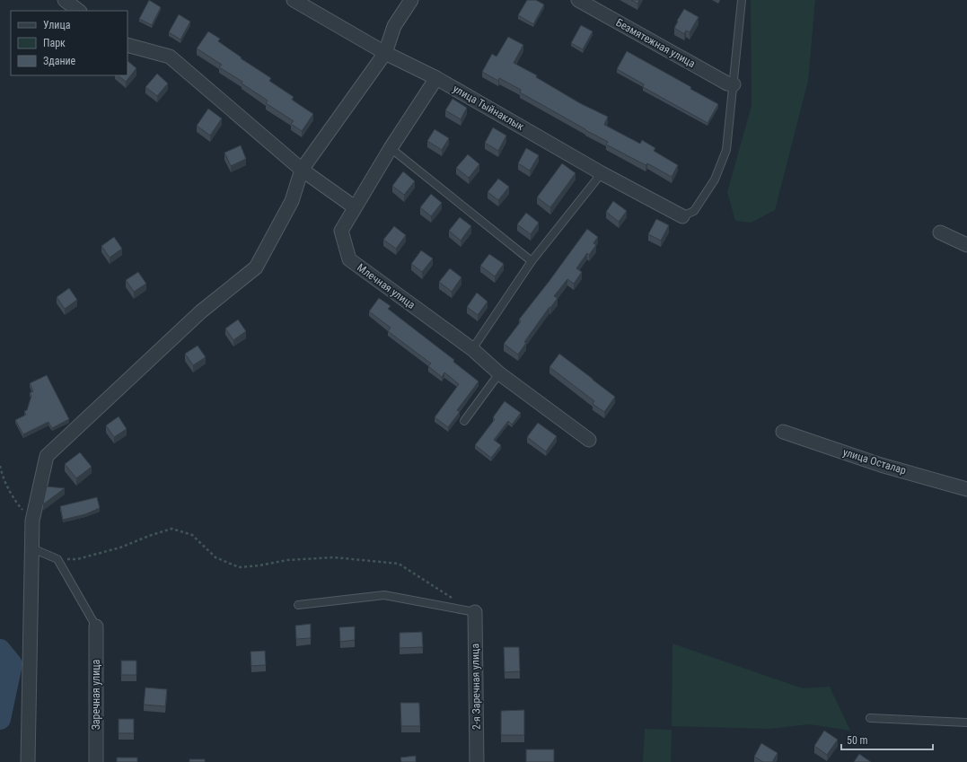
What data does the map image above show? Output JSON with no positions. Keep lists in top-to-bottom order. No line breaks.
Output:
{"streets":{"street":["Безмятежная улица","улица Тыйнаклык","Млечная улица","улица Осталар","2-я Заречная улица","Заречная улица"]},"crossings":[["улица Тыйнаклык","Млечная улица"]],"legend":["Улица","Парк","Здание"],"scale_bar":"50 m"}
